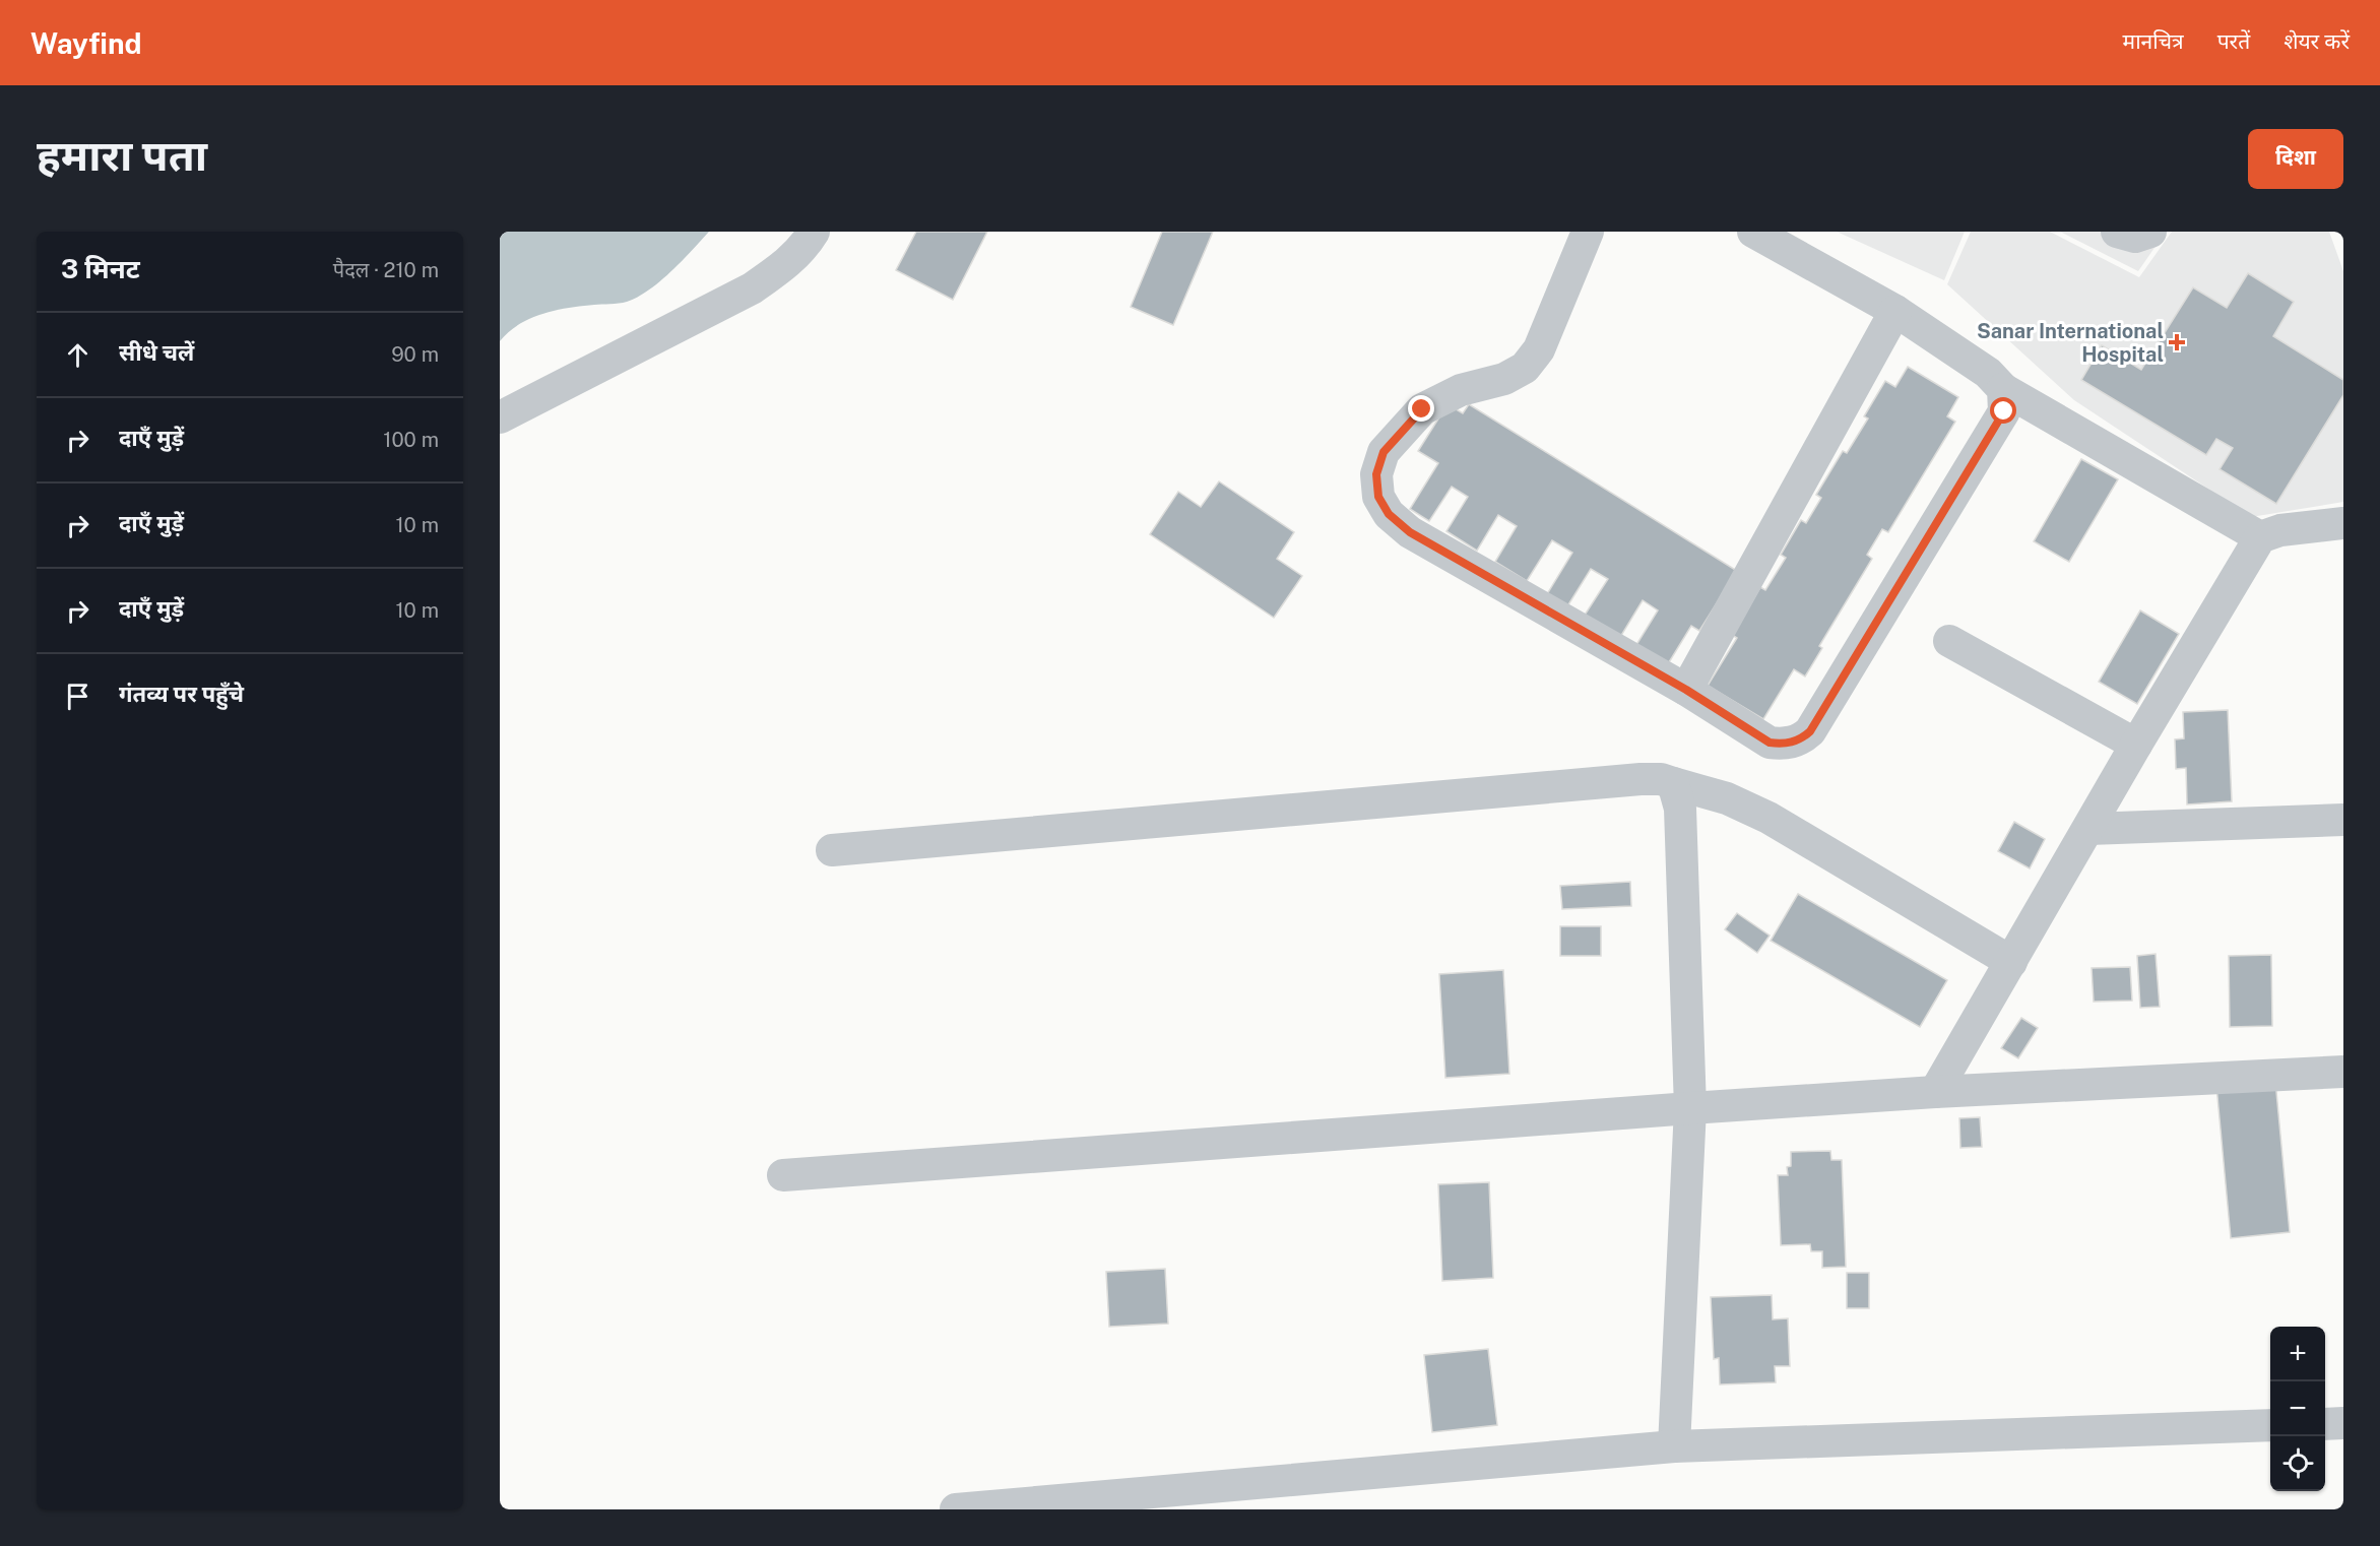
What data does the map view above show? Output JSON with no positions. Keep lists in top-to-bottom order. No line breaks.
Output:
{"places":{"health":["Sanar International Hospital"]},"page":{"header":"Wayfind","nav":["मानचित्र","परतें","शेयर करें"],"buttons":"दिशा","title":"हमारा पता","heading":["3 मिनट","पैदल · 210 m"],"list":[["सीधे चलें","90 m"],["दाएँ मुड़ें","100 m"],["दाएँ मुड़ें","10 m"],["दाएँ मुड़ें","10 m"],"गंतव्य पर पहुँचे"],"map_buttons":["+","−"]}}
